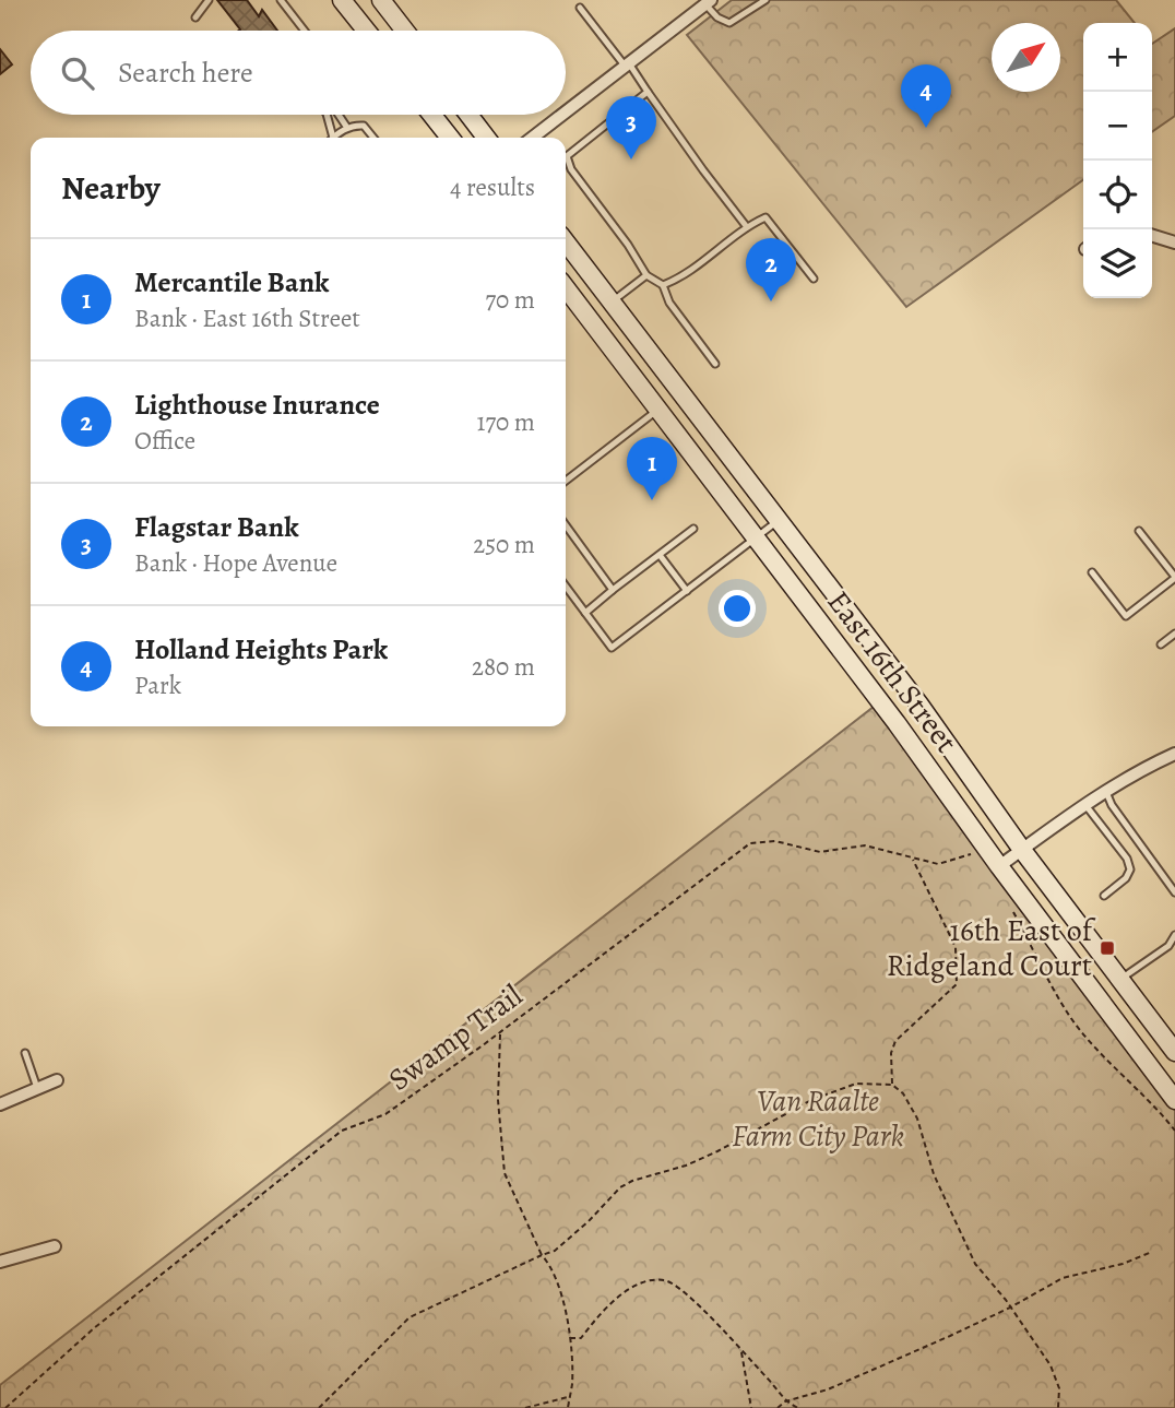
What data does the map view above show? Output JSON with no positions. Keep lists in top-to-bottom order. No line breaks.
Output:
{"streets":{"main road":["East 16th Street"],"path":["Swamp Trail"]},"parks":["Van Raalte Farm City Park"],"places":{"transit":["16th East of Ridgeland Court"]},"north":"top right","page":{"map_buttons":["+","−"],"search":"Search here","pins":["4","3","2","1"],"heading":["Nearby","4 results"],"list":[{"mark":"1","name":"Mercantile Bank","note":"Bank · East 16th Street","value":"70 m"},{"mark":"2","name":"Lighthouse Inurance","note":"Office","value":"170 m"},{"mark":"3","name":"Flagstar Bank","note":"Bank · Hope Avenue","value":"250 m"},{"mark":"4","name":"Holland Heights Park","note":"Park","value":"280 m"}]}}
